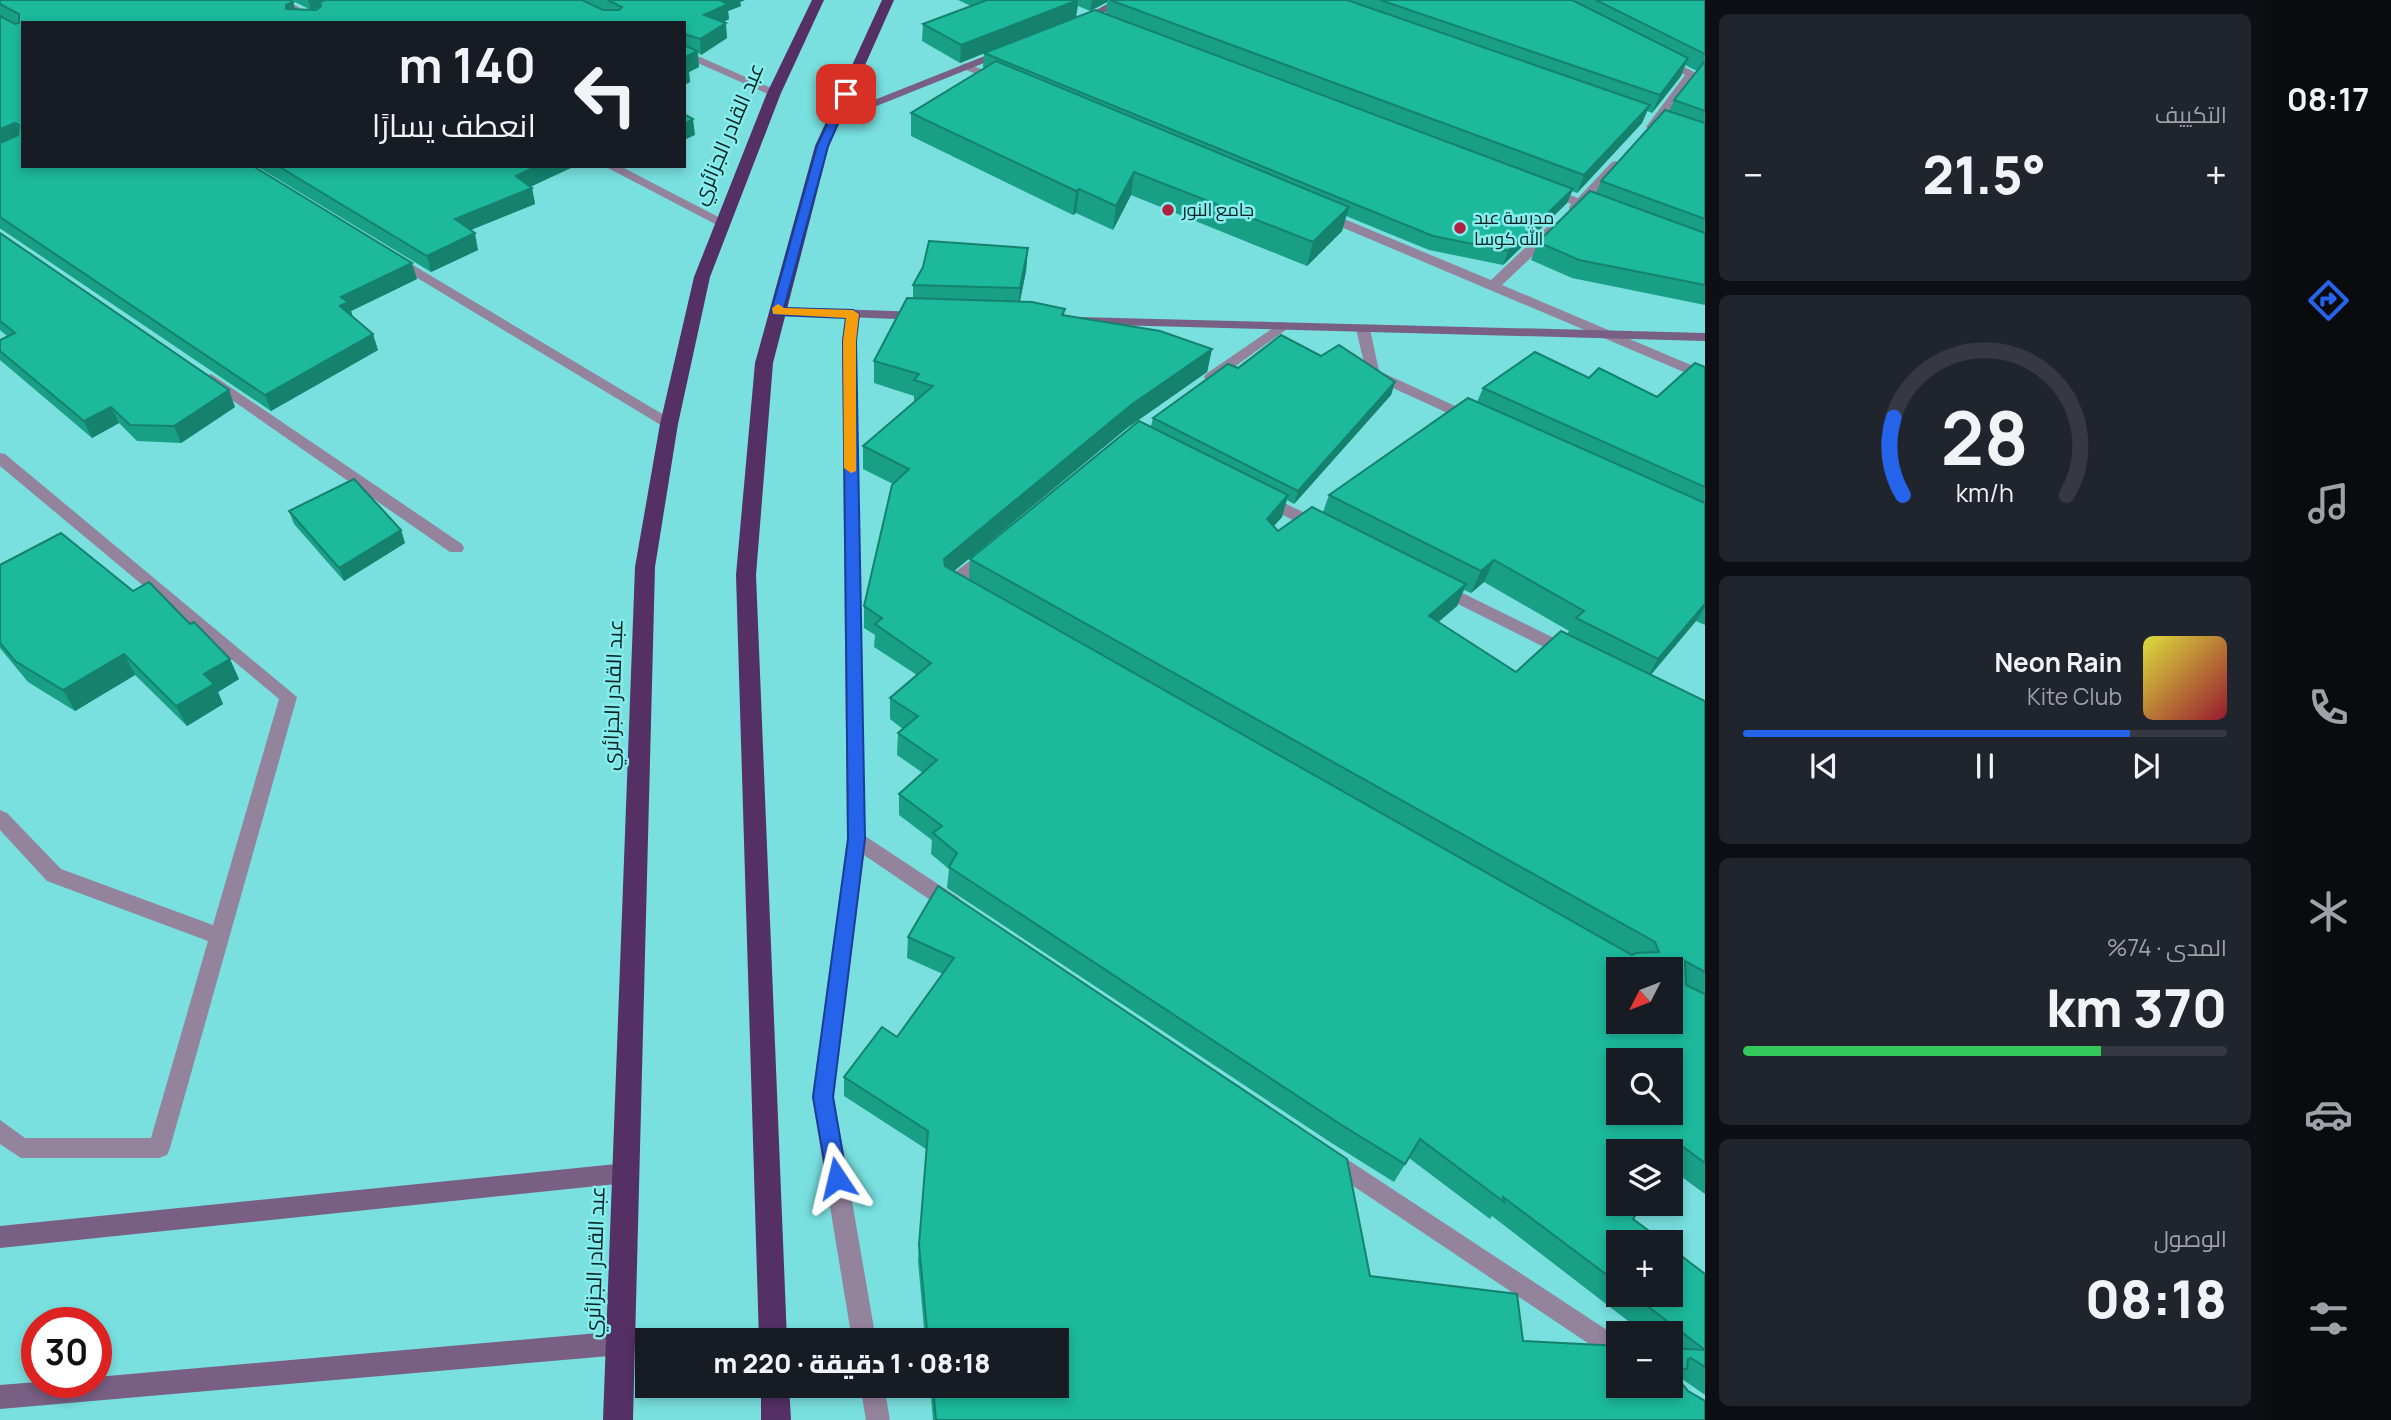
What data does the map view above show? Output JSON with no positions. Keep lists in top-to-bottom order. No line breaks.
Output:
{"streets":{"highway":["عبد القادر الجزائري"]},"places":["جامع النور","مدرسة عبد الله كوسا"],"north":"bottom left","page":{"tabs":"08:17","tile":["التكييف",["المدى · 74%","370 km"],["الوصول","08:18"]],"turn":["140 m","انعطف يسارًا"],"heat":["−","21.5°","+"],"song":["Neon Rain","Kite Club"],"map_buttons":["+","−"],"limit":"30","trip":"08:18 · 1 دقيقة · 220 m","gauge":["28","km/h"]}}
